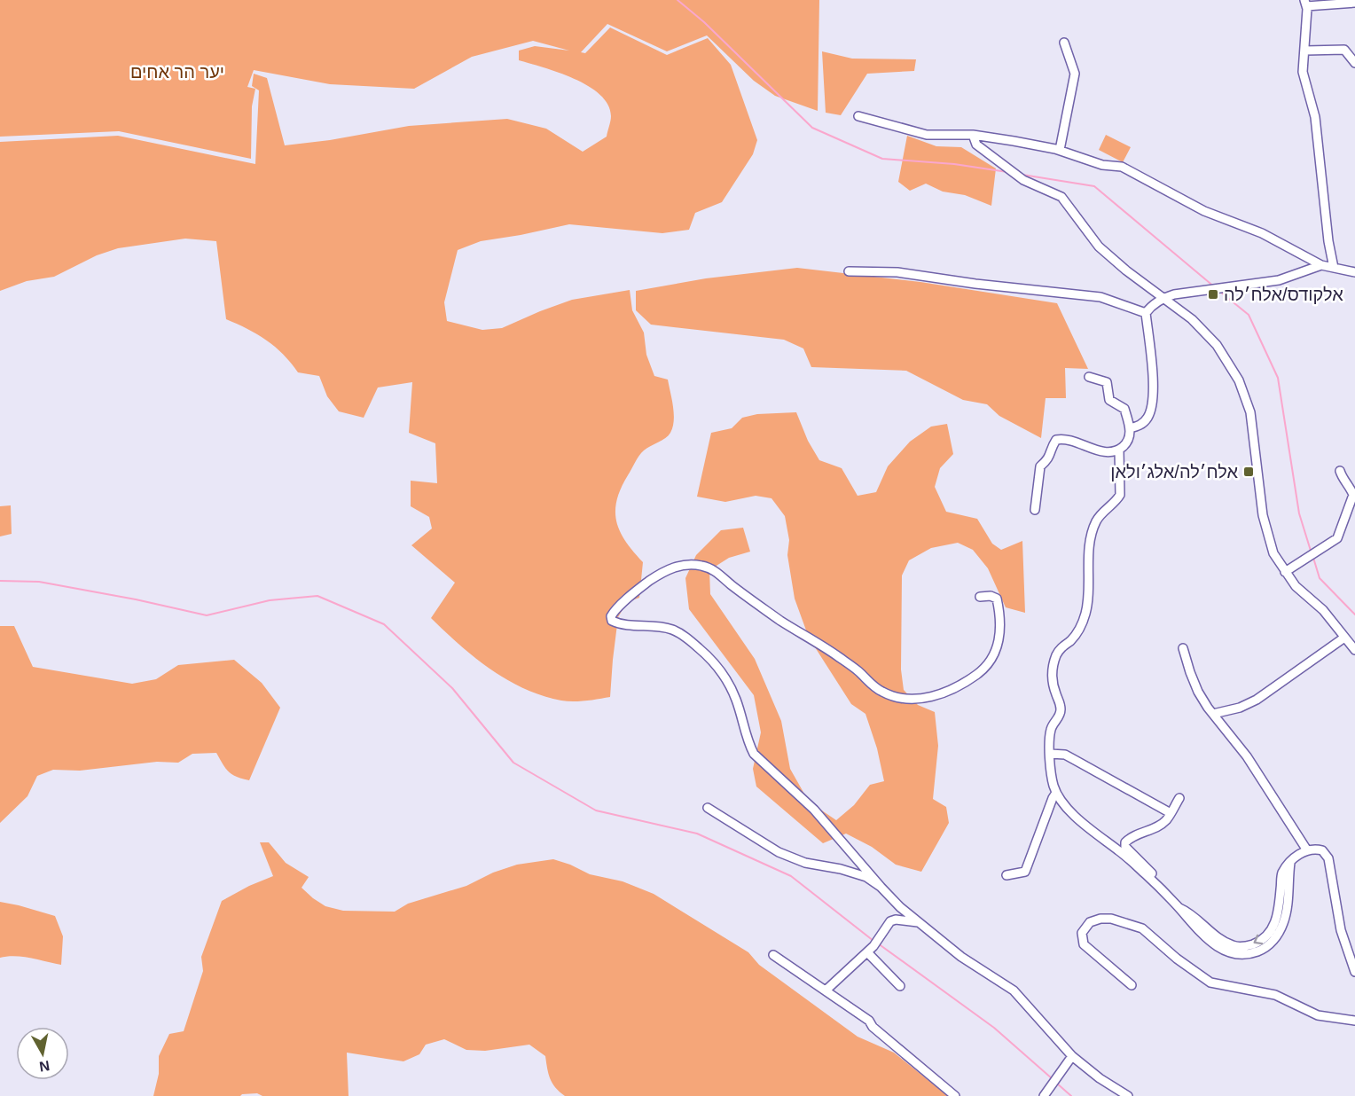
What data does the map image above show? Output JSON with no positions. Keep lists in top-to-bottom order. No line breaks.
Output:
{"parks":["יער הר אחים"],"places":{"transit":["אלקודס/אלח׳לה","אלח׳לה/אלג׳ולאן"]},"north":"bottom"}
